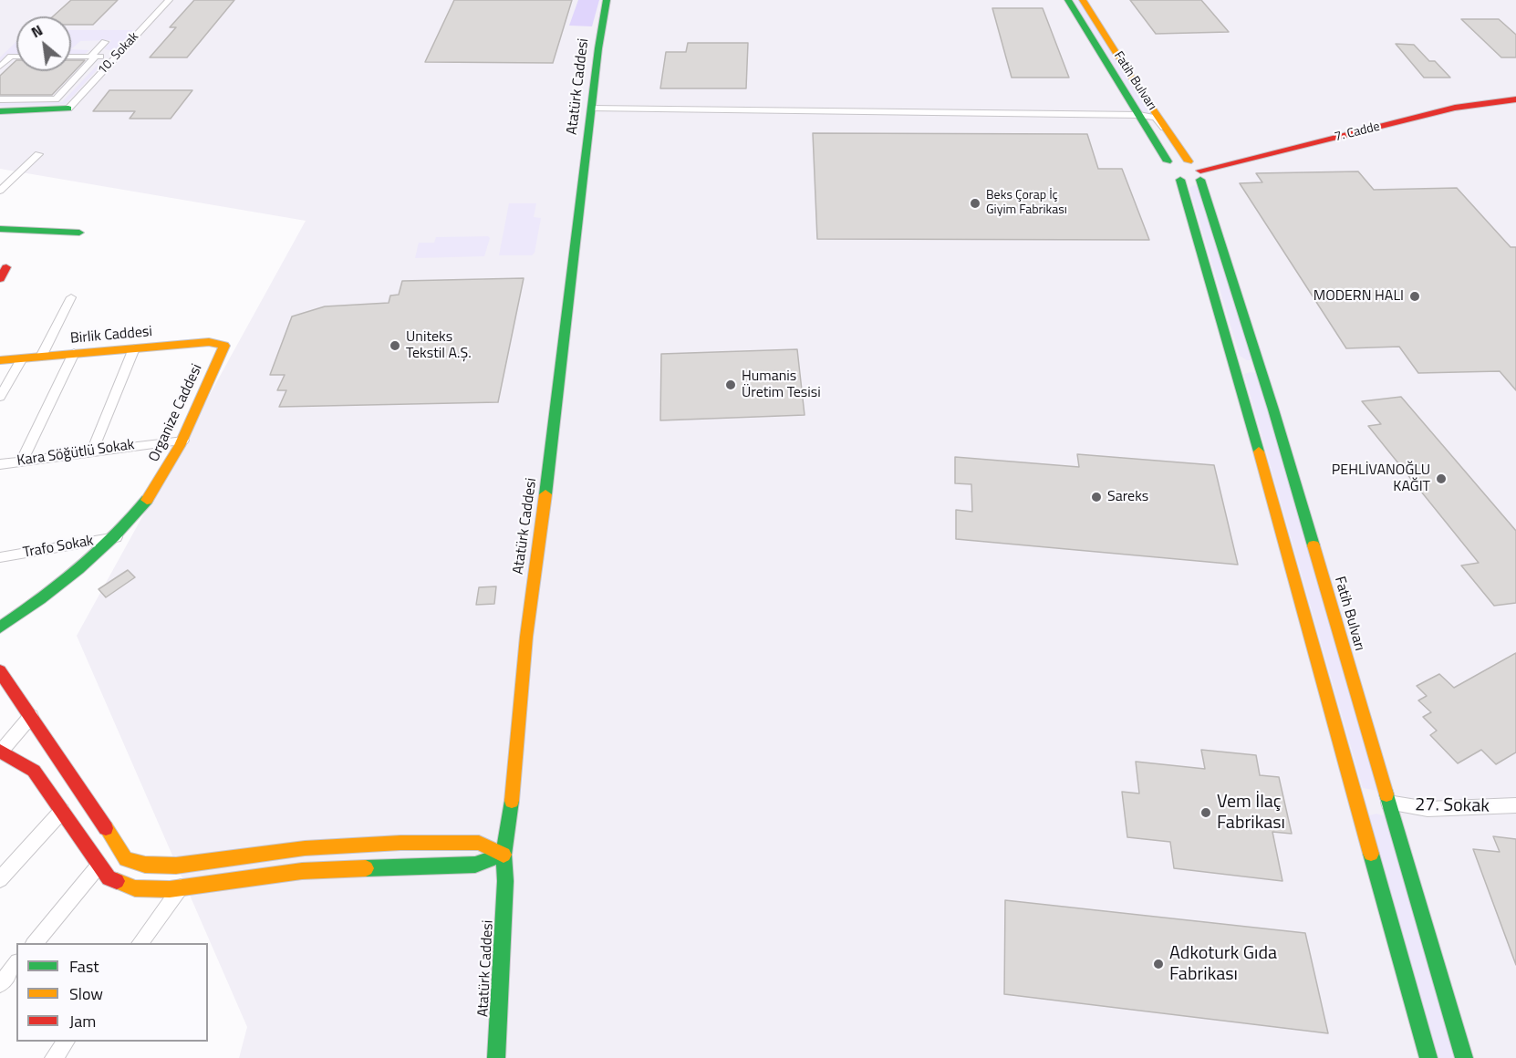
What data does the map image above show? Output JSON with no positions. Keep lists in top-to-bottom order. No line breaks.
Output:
{"streets":{"street":["10. Sokak","Fatih Bulvarı","Atatürk Caddesi","7. Cadde","Birlik Caddesi","Organize Caddesi","Kara Söğütlü Sokak","Trafo Sokak","27. Sokak"]},"crossings":[["Fatih Bulvarı","7. Cadde"],["Fatih Bulvarı","27. Sokak"],["Birlik Caddesi","Organize Caddesi"],["Organize Caddesi","Kara Söğütlü Sokak"],["Organize Caddesi","Trafo Sokak"]],"places":["Beks Çorap İç Giyim Fabrikası","MODERN HALI","Uniteks Tekstil A.Ş.","Humanis Üretim Tesisi","PEHLİVANOĞLU KAĞIT","Sareks","Vem İlaç Fabrikası","Adkoturk Gıda Fabrikası"],"legend":["Fast","Slow","Jam"],"north":"top left"}
